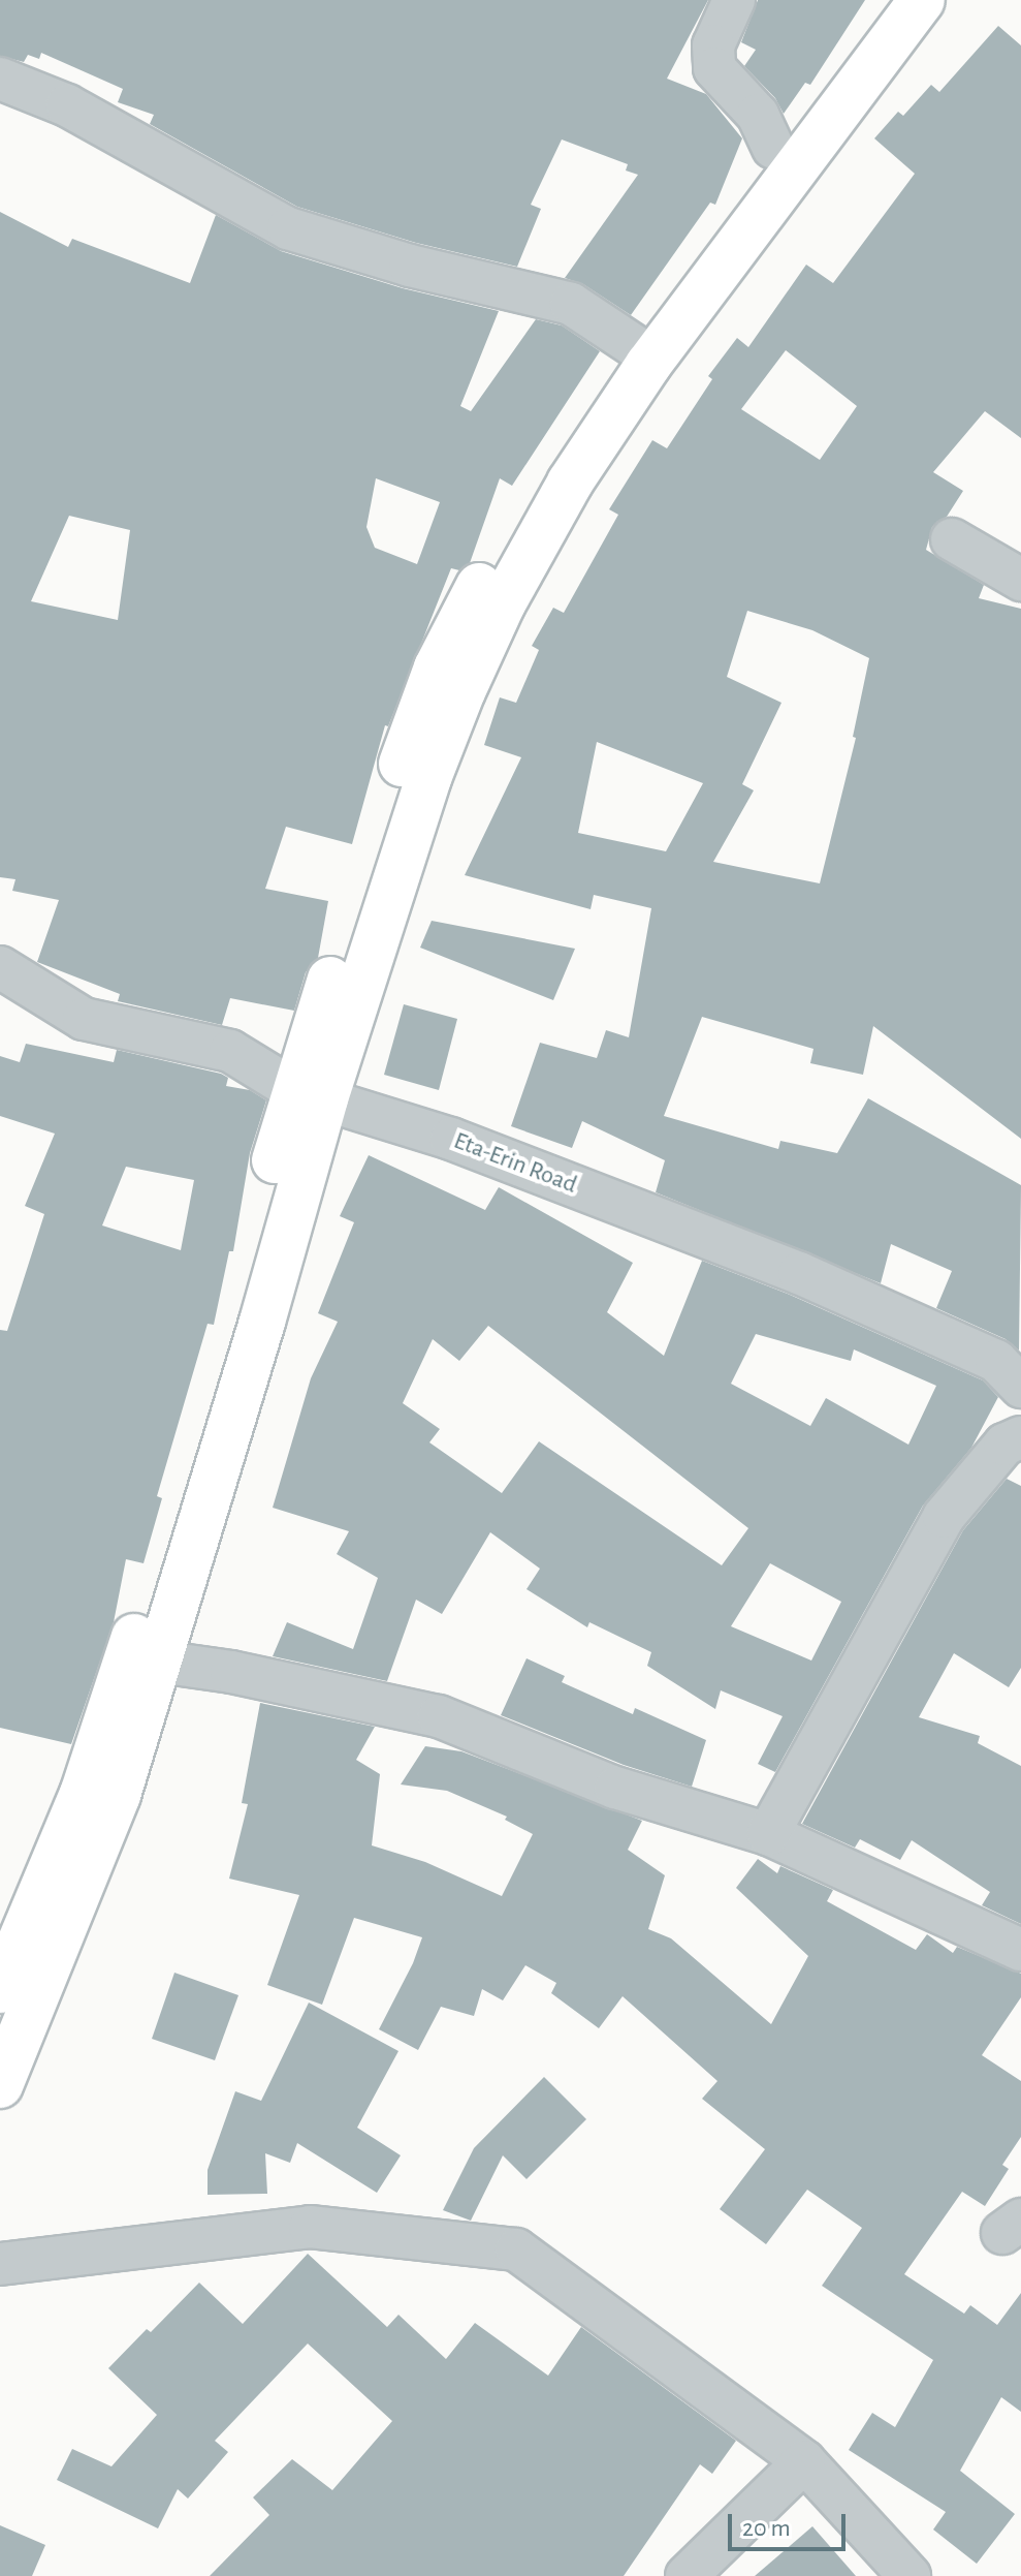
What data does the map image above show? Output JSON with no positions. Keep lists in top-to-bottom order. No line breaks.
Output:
{"streets":{"street":["Eta-Erin Road"]},"scale_bar":"20 m"}
